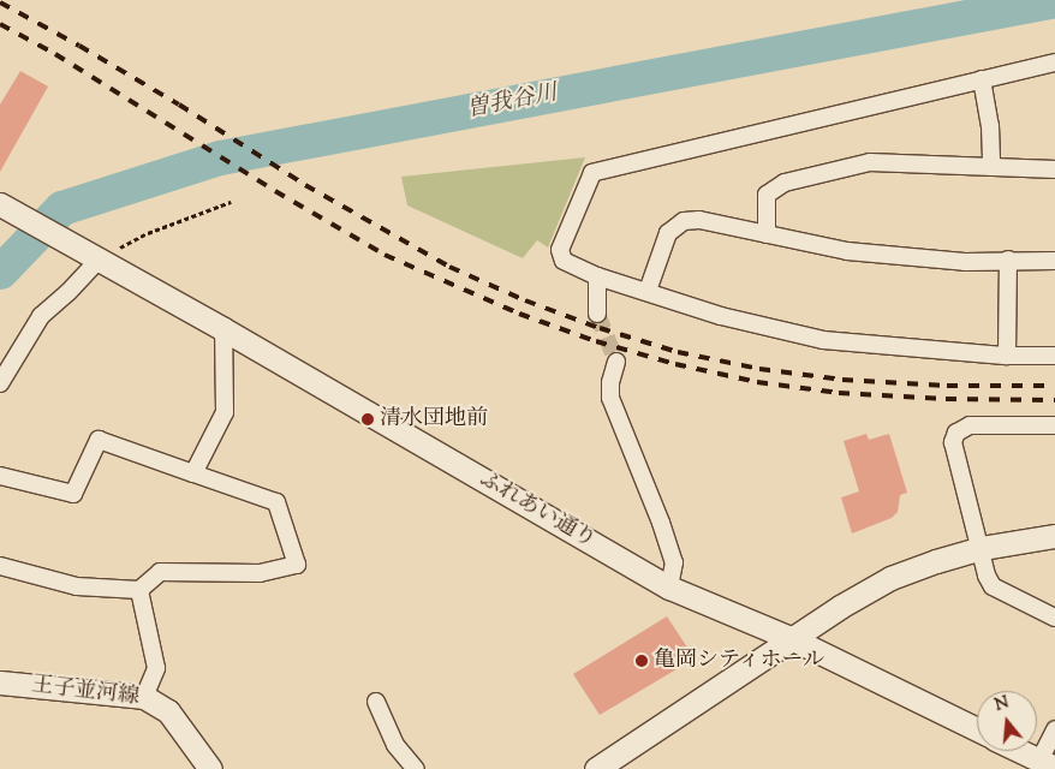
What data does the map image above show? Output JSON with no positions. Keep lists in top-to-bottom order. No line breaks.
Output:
{"streets":{"street":["ふれあい通り","王子並河線"]},"water":["曽我谷川"],"places":["清水団地前","亀岡シティホール"],"north":"top"}
